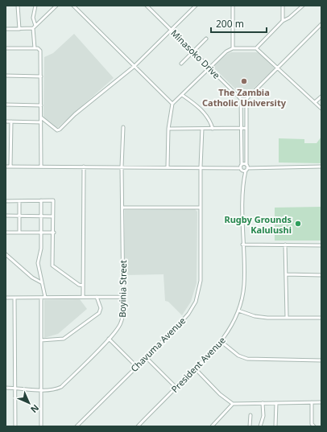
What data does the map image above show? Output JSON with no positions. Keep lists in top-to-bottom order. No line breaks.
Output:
{"streets":{"street":["Minasoko Drive","Boyinia Street","Chavuma Avenue","President Avenue"]},"crossings":[["Minasoko Drive","President Avenue"]],"places":["The Zambia Catholic University","Rugby Grounds Kalulushi"],"scale_bar":"200 m","north":"bottom right"}
